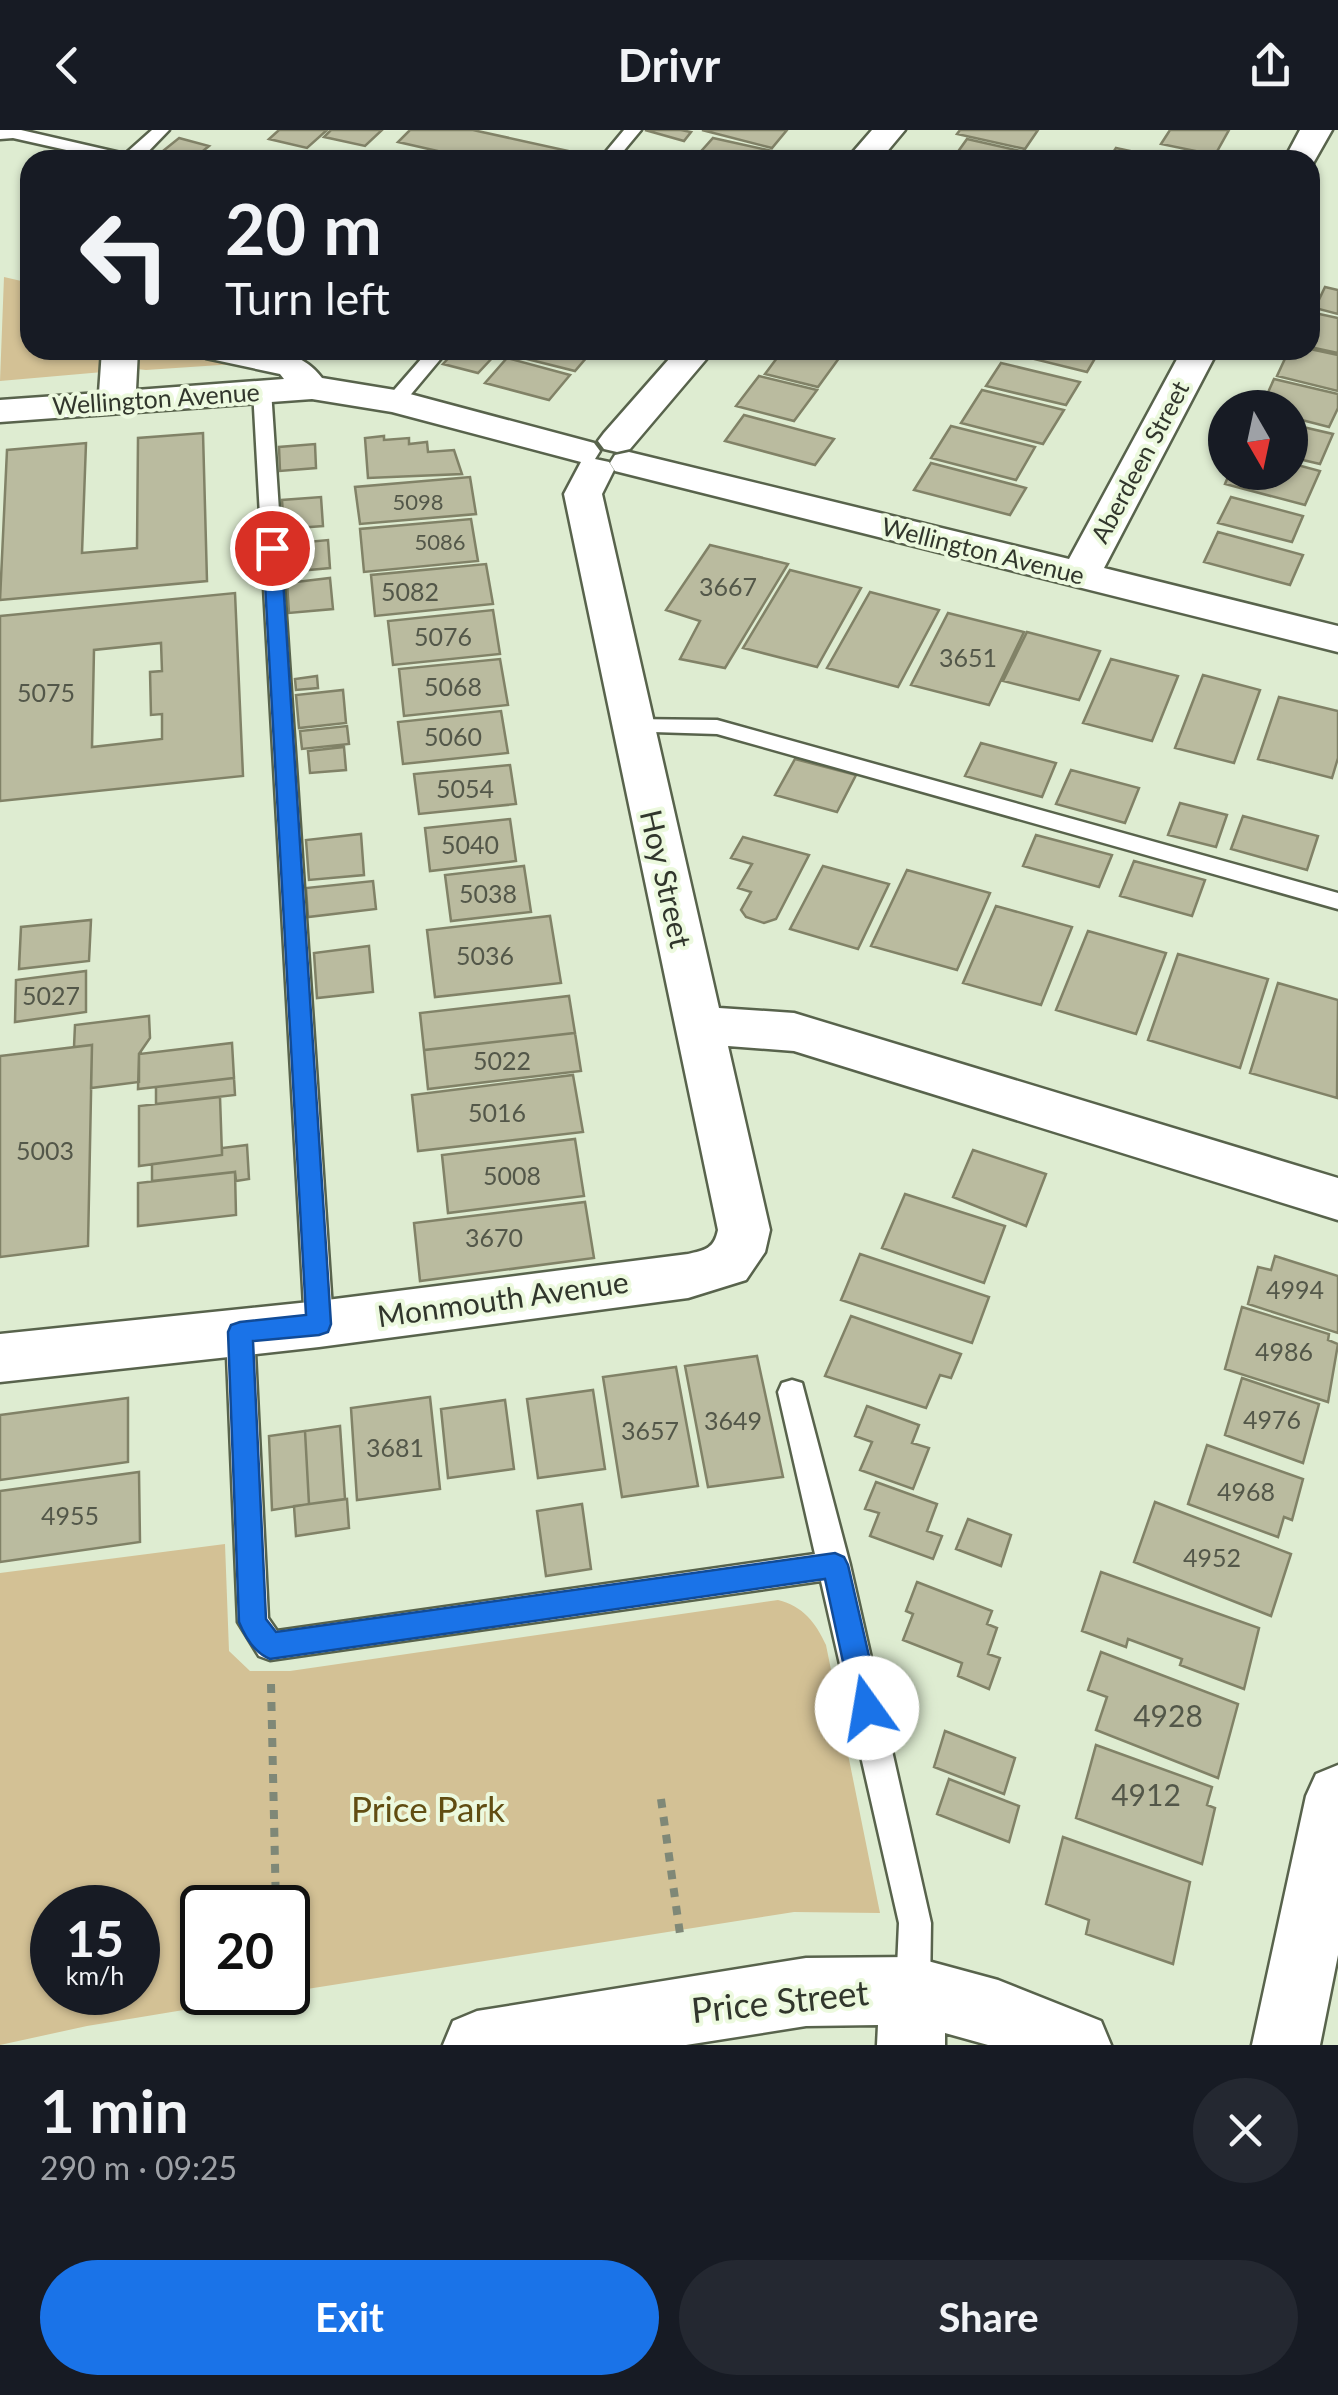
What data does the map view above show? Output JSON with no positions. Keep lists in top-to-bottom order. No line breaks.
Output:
{"streets":{"street":["Wellington Avenue","Aberdeen Street","Hoy Street","Monmouth Avenue","Price Street"]},"crossings":[["Wellington Avenue","Aberdeen Street"],["Wellington Avenue","Hoy Street"],["Hoy Street","Monmouth Avenue"]],"parks":["Price Park"],"house_numbers":["5098","5086","3667","5082","5076","3651","5068","5075","5060","5054","5040","5038","5036","5027","5022","5016","5003","5008","3670","4994","4986","4976","3649","3657","3681","4968","4955","4952","4928","4912"],"north":"bottom","page":{"header":"Drivr","turn":["20 m","Turn left"],"speed":"15 km/h","limit":"20","heading":["1 min","290 m · 09:25"],"buttons":["Exit","Share"]}}
